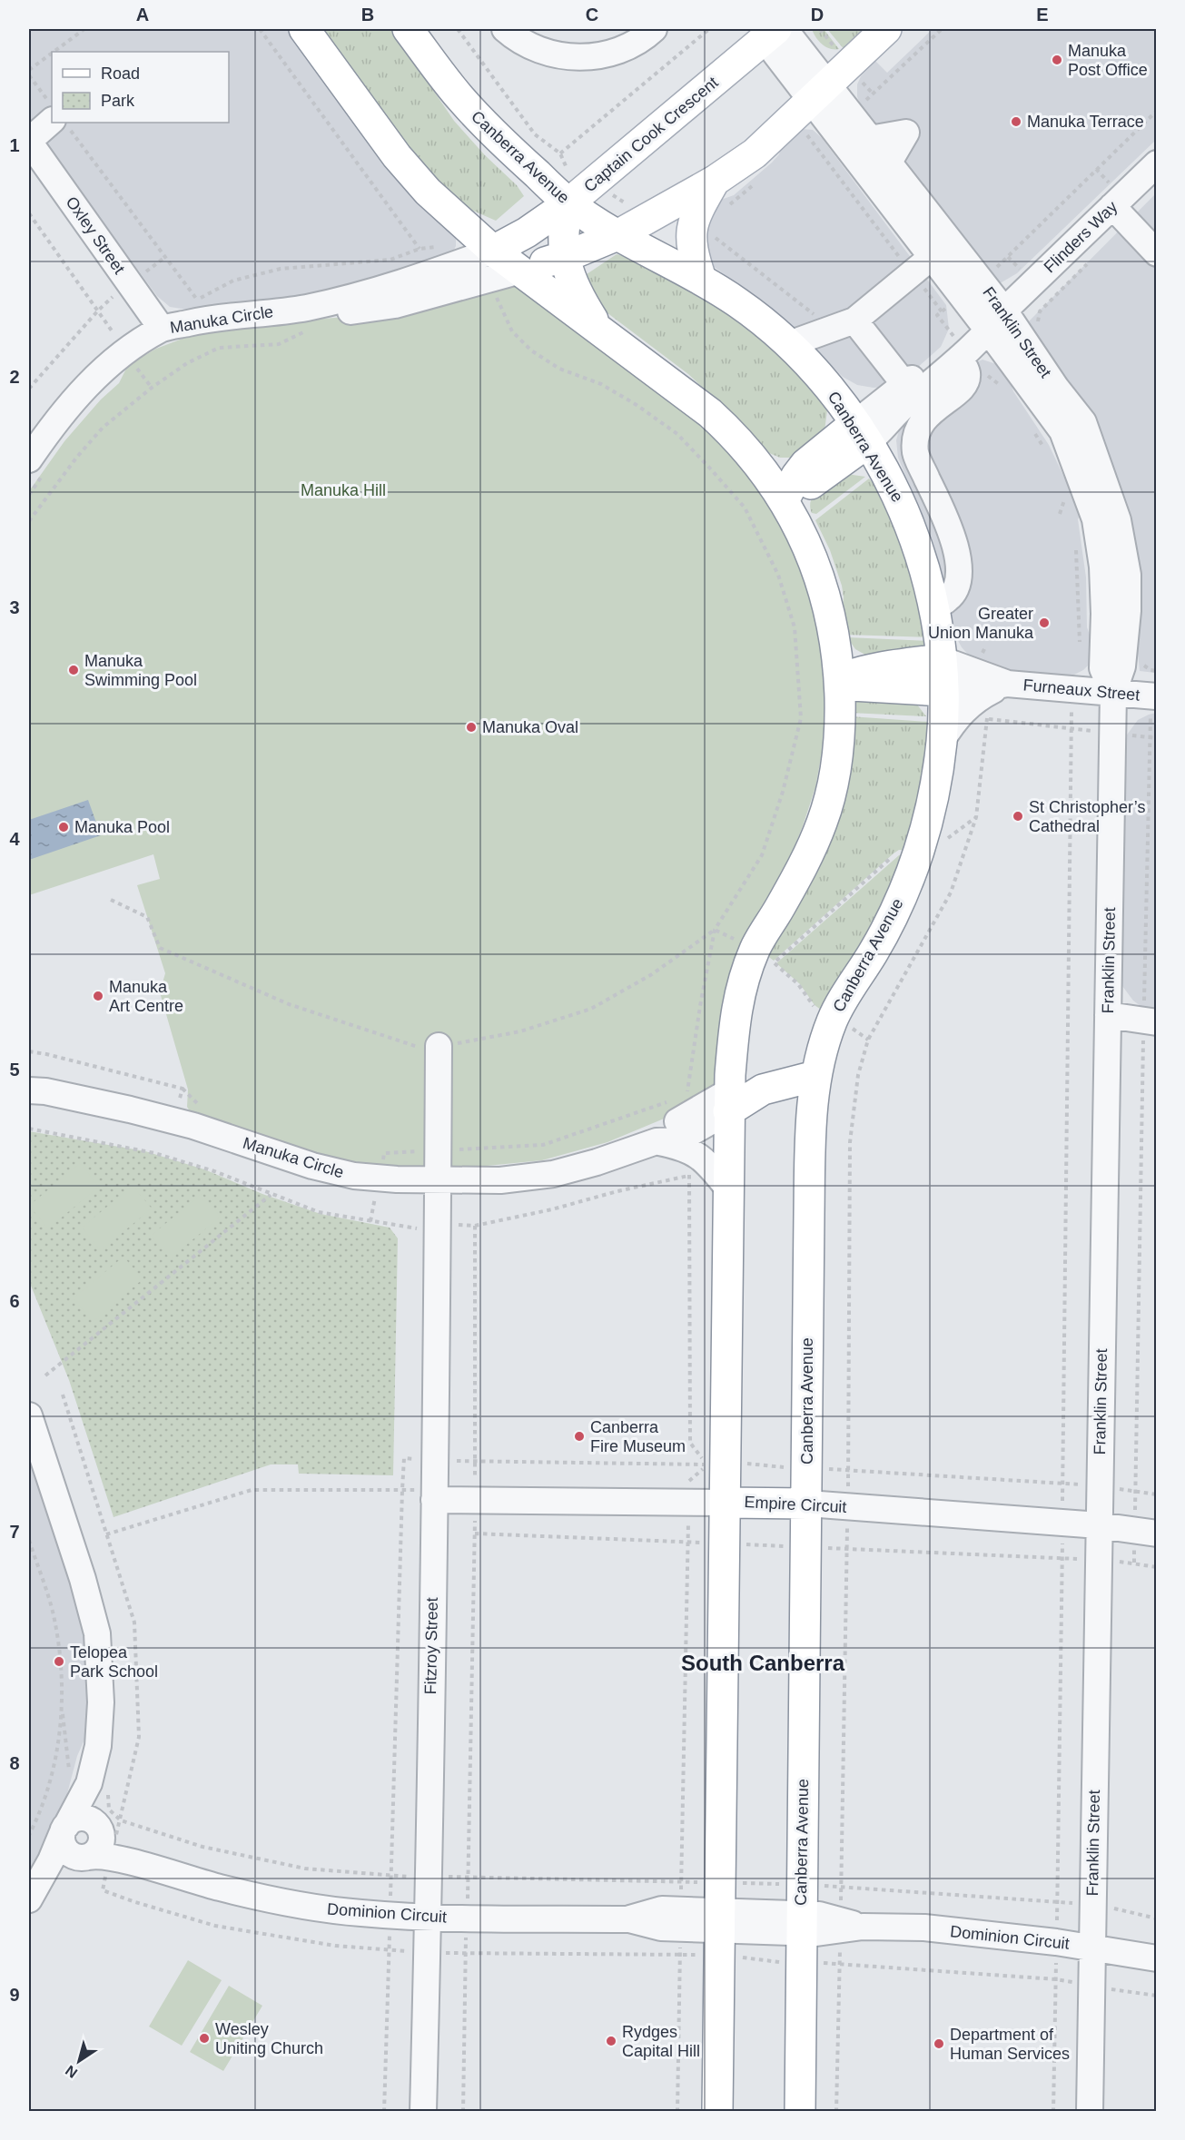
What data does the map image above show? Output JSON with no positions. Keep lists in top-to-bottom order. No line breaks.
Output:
{"streets":{"main road":["Captain Cook Crescent","Canberra Avenue","Manuka Circle","Empire Circuit"],"street":["Oxley Street","Flinders Way","Franklin Street","Furneaux Street","Fitzroy Street","Dominion Circuit"]},"crossings":[["Captain Cook Crescent","Canberra Avenue"],["Captain Cook Crescent","Manuka Circle"],["Captain Cook Crescent","Franklin Street"],["Canberra Avenue","Flinders Way"],["Canberra Avenue","Manuka Circle"],["Canberra Avenue","Furneaux Street"],["Canberra Avenue","Empire Circuit"],["Canberra Avenue","Dominion Circuit"],["Oxley Street","Manuka Circle"],["Flinders Way","Franklin Street"],["Manuka Circle","Fitzroy Street"],["Franklin Street","Furneaux Street"],["Franklin Street","Empire Circuit"],["Franklin Street","Dominion Circuit"],["Empire Circuit","Fitzroy Street"],["Fitzroy Street","Dominion Circuit"]],"districts":["South Canberra"],"parks":["Manuka Hill"],"places":["Manuka Post Office","Manuka Terrace","Greater Union Manuka","Manuka Swimming Pool","Manuka Oval","St Christopher’s Cathedral","Manuka Pool","Manuka Art Centre","Canberra Fire Museum","Telopea Park School","Wesley Uniting Church","Rydges Capital Hill","Department of Human Services"],"legend":["Road","Park"],"north":"bottom left","grid":{"columns":["A","B","C","D","E"],"rows":["1","2","3","4","5","6","7","8","9"]}}
